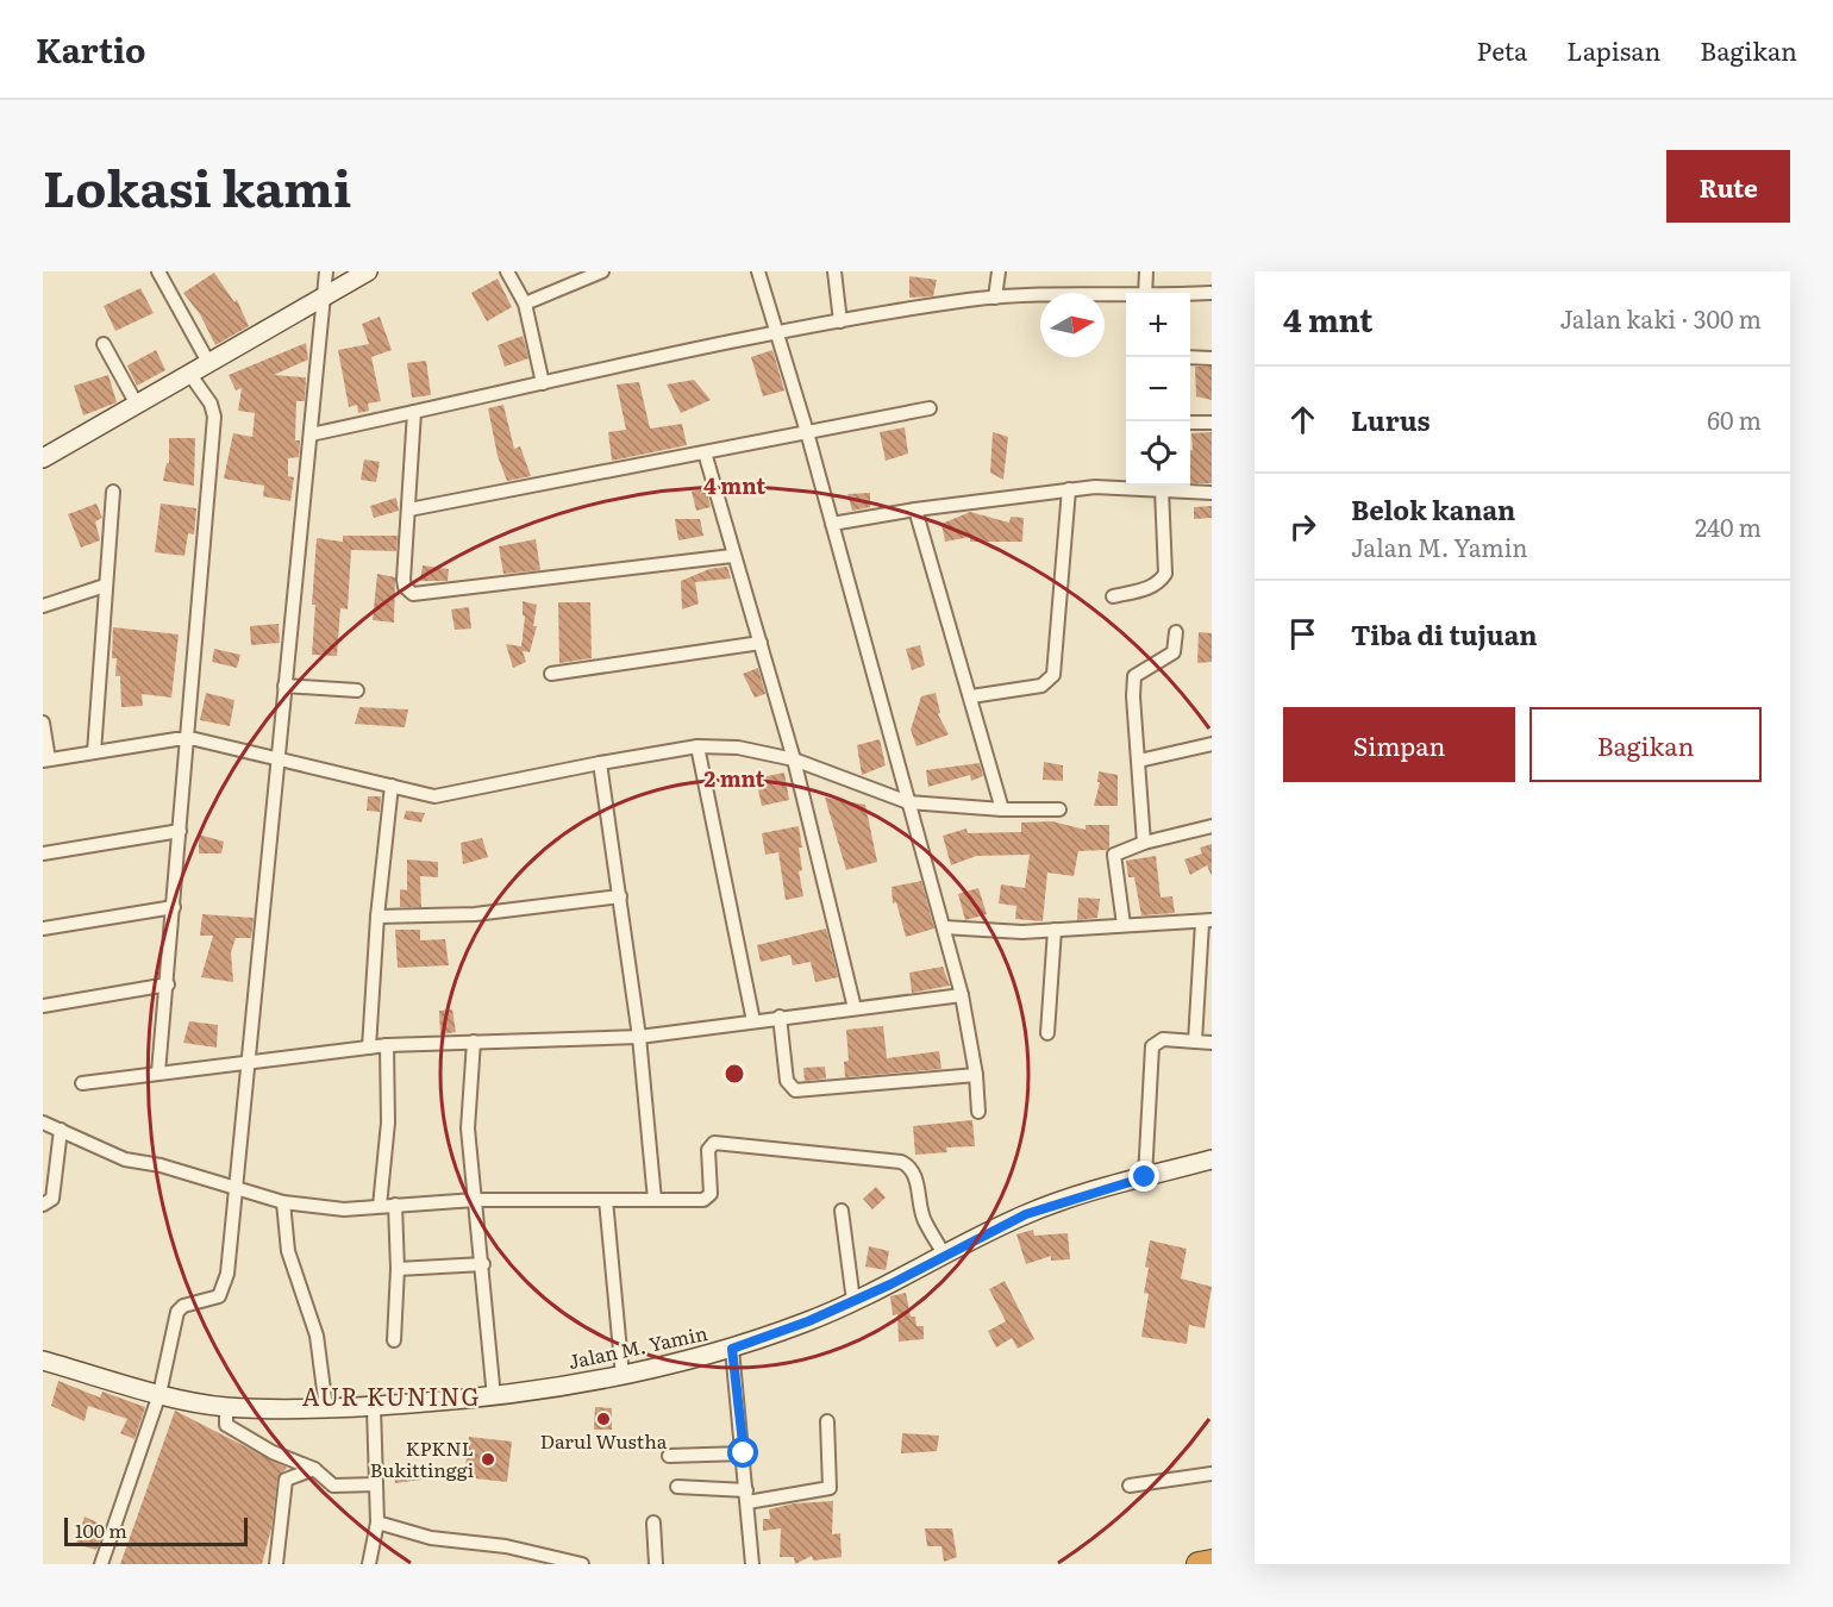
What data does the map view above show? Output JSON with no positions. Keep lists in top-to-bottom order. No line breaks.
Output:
{"streets":{"street":["Jalan M. Yamin"]},"districts":["AUR KUNING"],"places":["Darul Wustha","KPKNL Bukittinggi"],"scale_bar":"100 m","north":"right","page":{"header":"Kartio","nav":["Peta","Lapisan","Bagikan"],"title":"Lokasi kami","buttons":["Rute",["Simpan","Bagikan"]],"heading":["4 mnt","Jalan kaki · 300 m"],"map_buttons":["+","−"],"list":[["Lurus","60 m"],["Belok kanan","Jalan M. Yamin","240 m"],"Tiba di tujuan"],"scale":"100 m"},"rings":["4 mnt","2 mnt"]}
